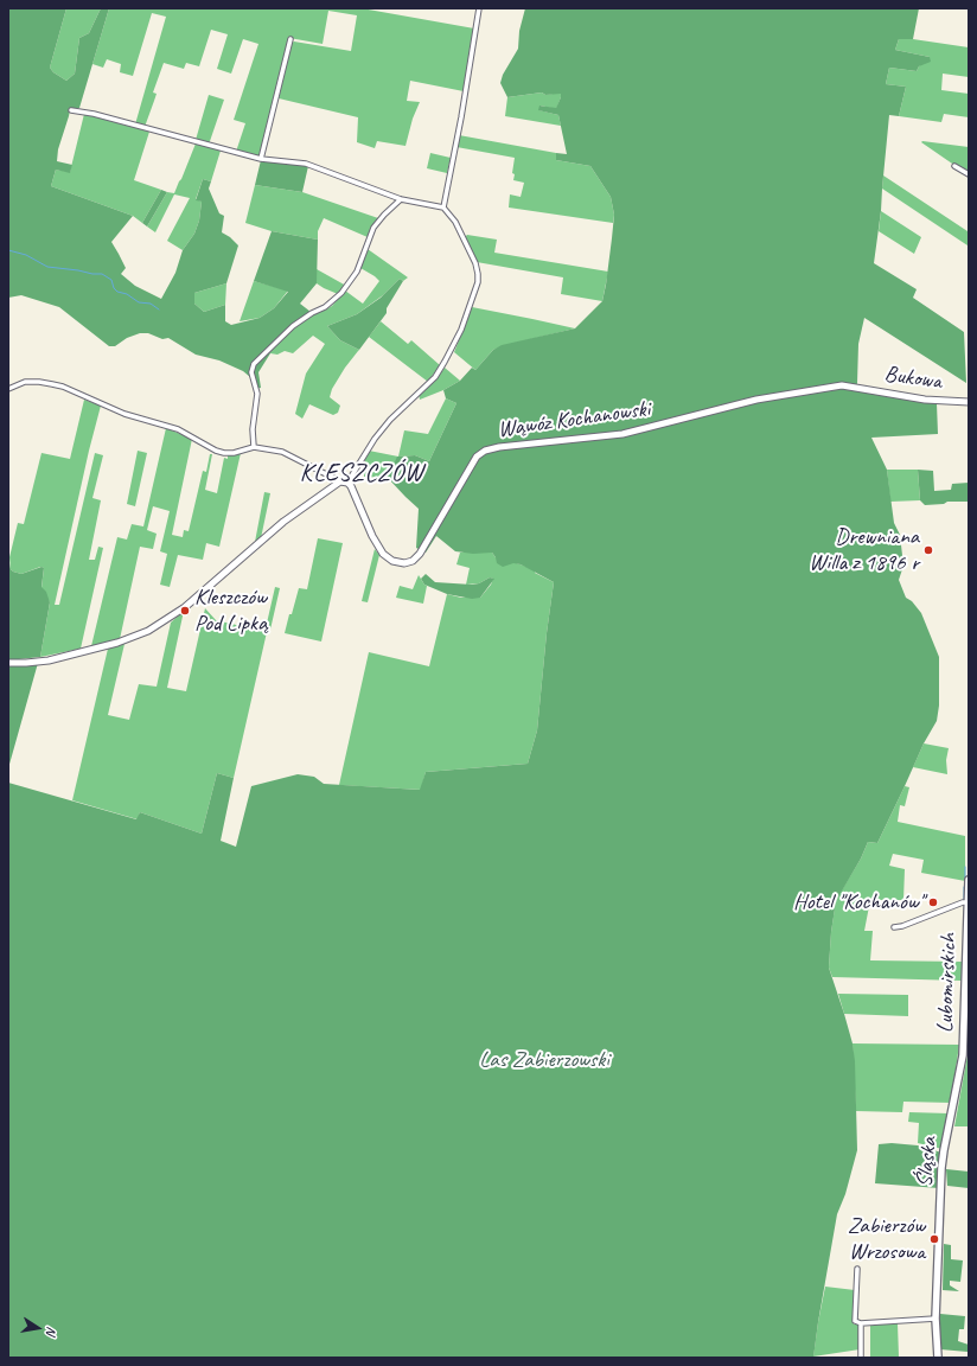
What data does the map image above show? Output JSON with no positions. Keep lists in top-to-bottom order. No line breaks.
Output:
{"streets":{"main road":["Lubomirskich","Śląska"],"street":["Bukowa","Wąwóz Kochanowski"]},"crossings":[["Bukowa","Wąwóz Kochanowski"],["Lubomirskich","Śląska"]],"districts":["KLESZCZÓW"],"parks":["Las Zabierzowski"],"places":["Drewniana Willa z 1896 r","Kleszczów Pod Lipką","Hotel \"Kochanów\"","Zabierzów Wrzosowa"],"north":"right"}
